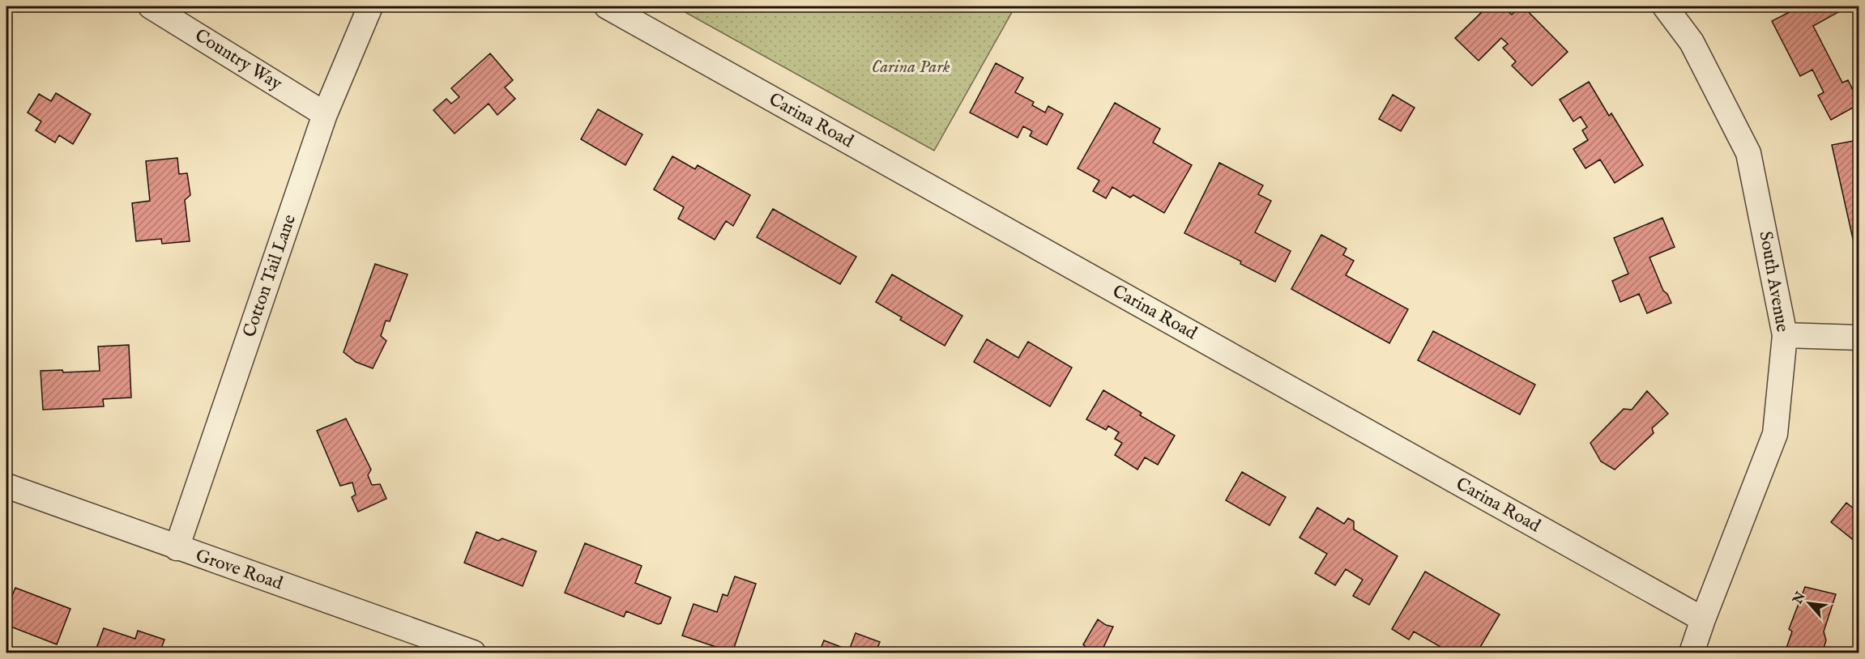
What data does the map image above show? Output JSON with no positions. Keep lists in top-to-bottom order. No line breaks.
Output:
{"streets":{"street":["Country Way","Carina Road","Cotton Tail Lane","South Avenue","Grove Road"]},"crossings":[["Country Way","Cotton Tail Lane"],["Carina Road","South Avenue"],["Cotton Tail Lane","Grove Road"]],"parks":["Carina Park"],"north":"top left"}
